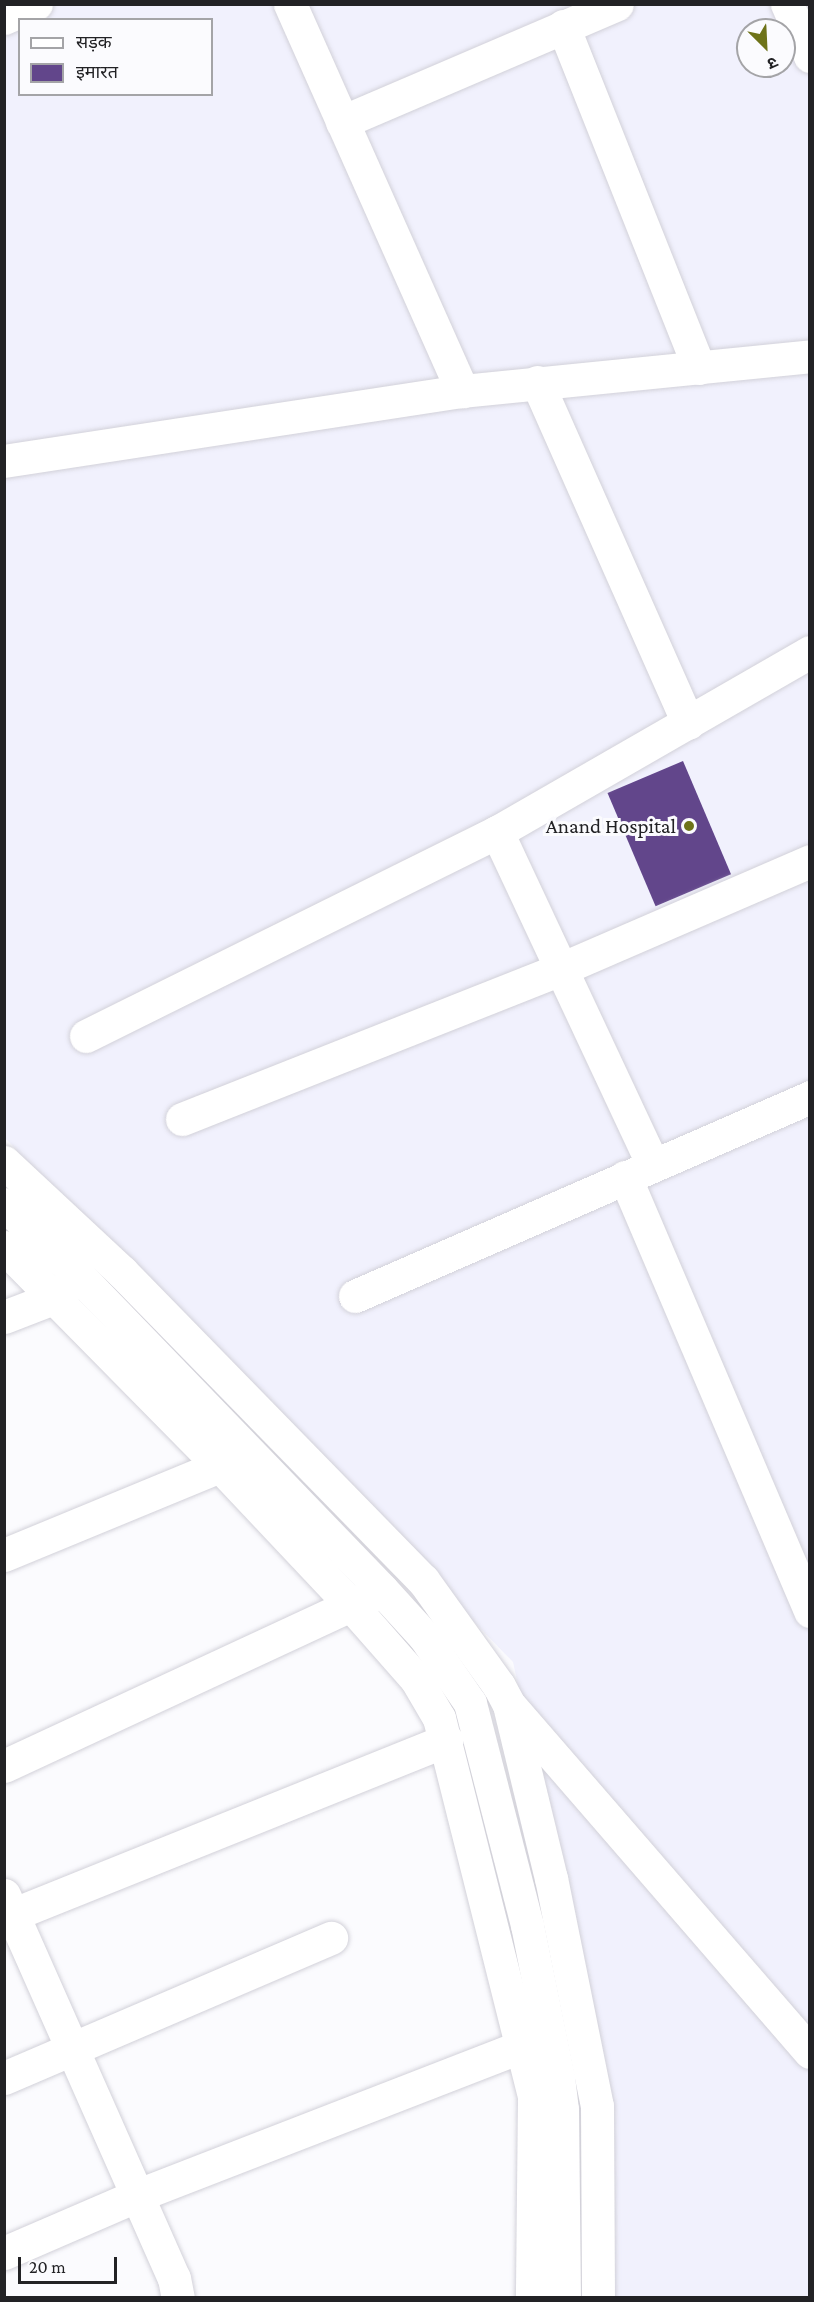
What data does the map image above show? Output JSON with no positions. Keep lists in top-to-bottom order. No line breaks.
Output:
{"places":["Anand Hospital"],"legend":["सड़क","इमारत"],"scale_bar":"20 m","north":"bottom right"}
